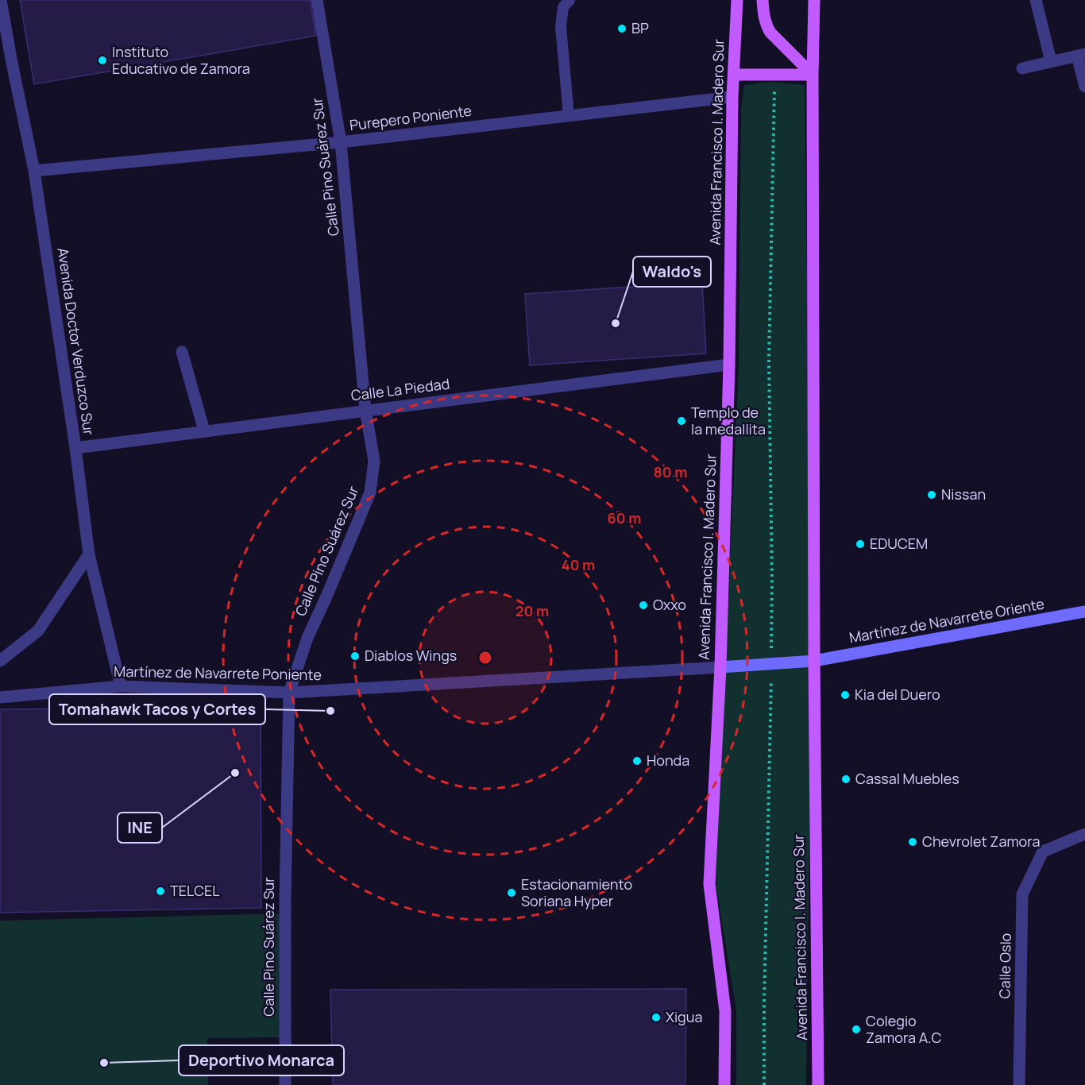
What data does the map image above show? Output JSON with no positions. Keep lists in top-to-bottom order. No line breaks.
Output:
{"streets":{"main road":["Avenida Francisco I. Madero Sur"],"street":["Purepero Poniente","Calle Pino Suárez Sur","Avenida Doctor Verduzco Sur","Calle La Piedad","Martínez de Navarrete Oriente","Martínez de Navarrete Poniente","Calle Oslo"]},"crossings":[["Purepero Poniente","Avenida Francisco I. Madero Sur"],["Purepero Poniente","Calle Pino Suárez Sur"],["Purepero Poniente","Avenida Doctor Verduzco Sur"],["Avenida Francisco I. Madero Sur","Calle La Piedad"],["Avenida Francisco I. Madero Sur","Martínez de Navarrete Oriente"],["Avenida Francisco I. Madero Sur","Martínez de Navarrete Poniente"],["Calle Pino Suárez Sur","Calle La Piedad"],["Calle Pino Suárez Sur","Martínez de Navarrete Poniente"],["Avenida Doctor Verduzco Sur","Calle La Piedad"],["Avenida Doctor Verduzco Sur","Martínez de Navarrete Poniente"],["Martínez de Navarrete Oriente","Martínez de Navarrete Poniente"]],"places":["BP","Instituto Educativo de Zamora","Waldo's","Templo de la medallita","Nissan","EDUCEM","Oxxo","Diablos Wings","Kia del Duero","Tomahawk Tacos y Cortes","Honda","INE","Cassal Muebles","Chevrolet Zamora","TELCEL","Estacionamiento Soriana Hyper","Xigua","Colegio Zamora A.C","Deportivo Monarca"],"rings":["80 m","60 m","40 m","20 m"]}
